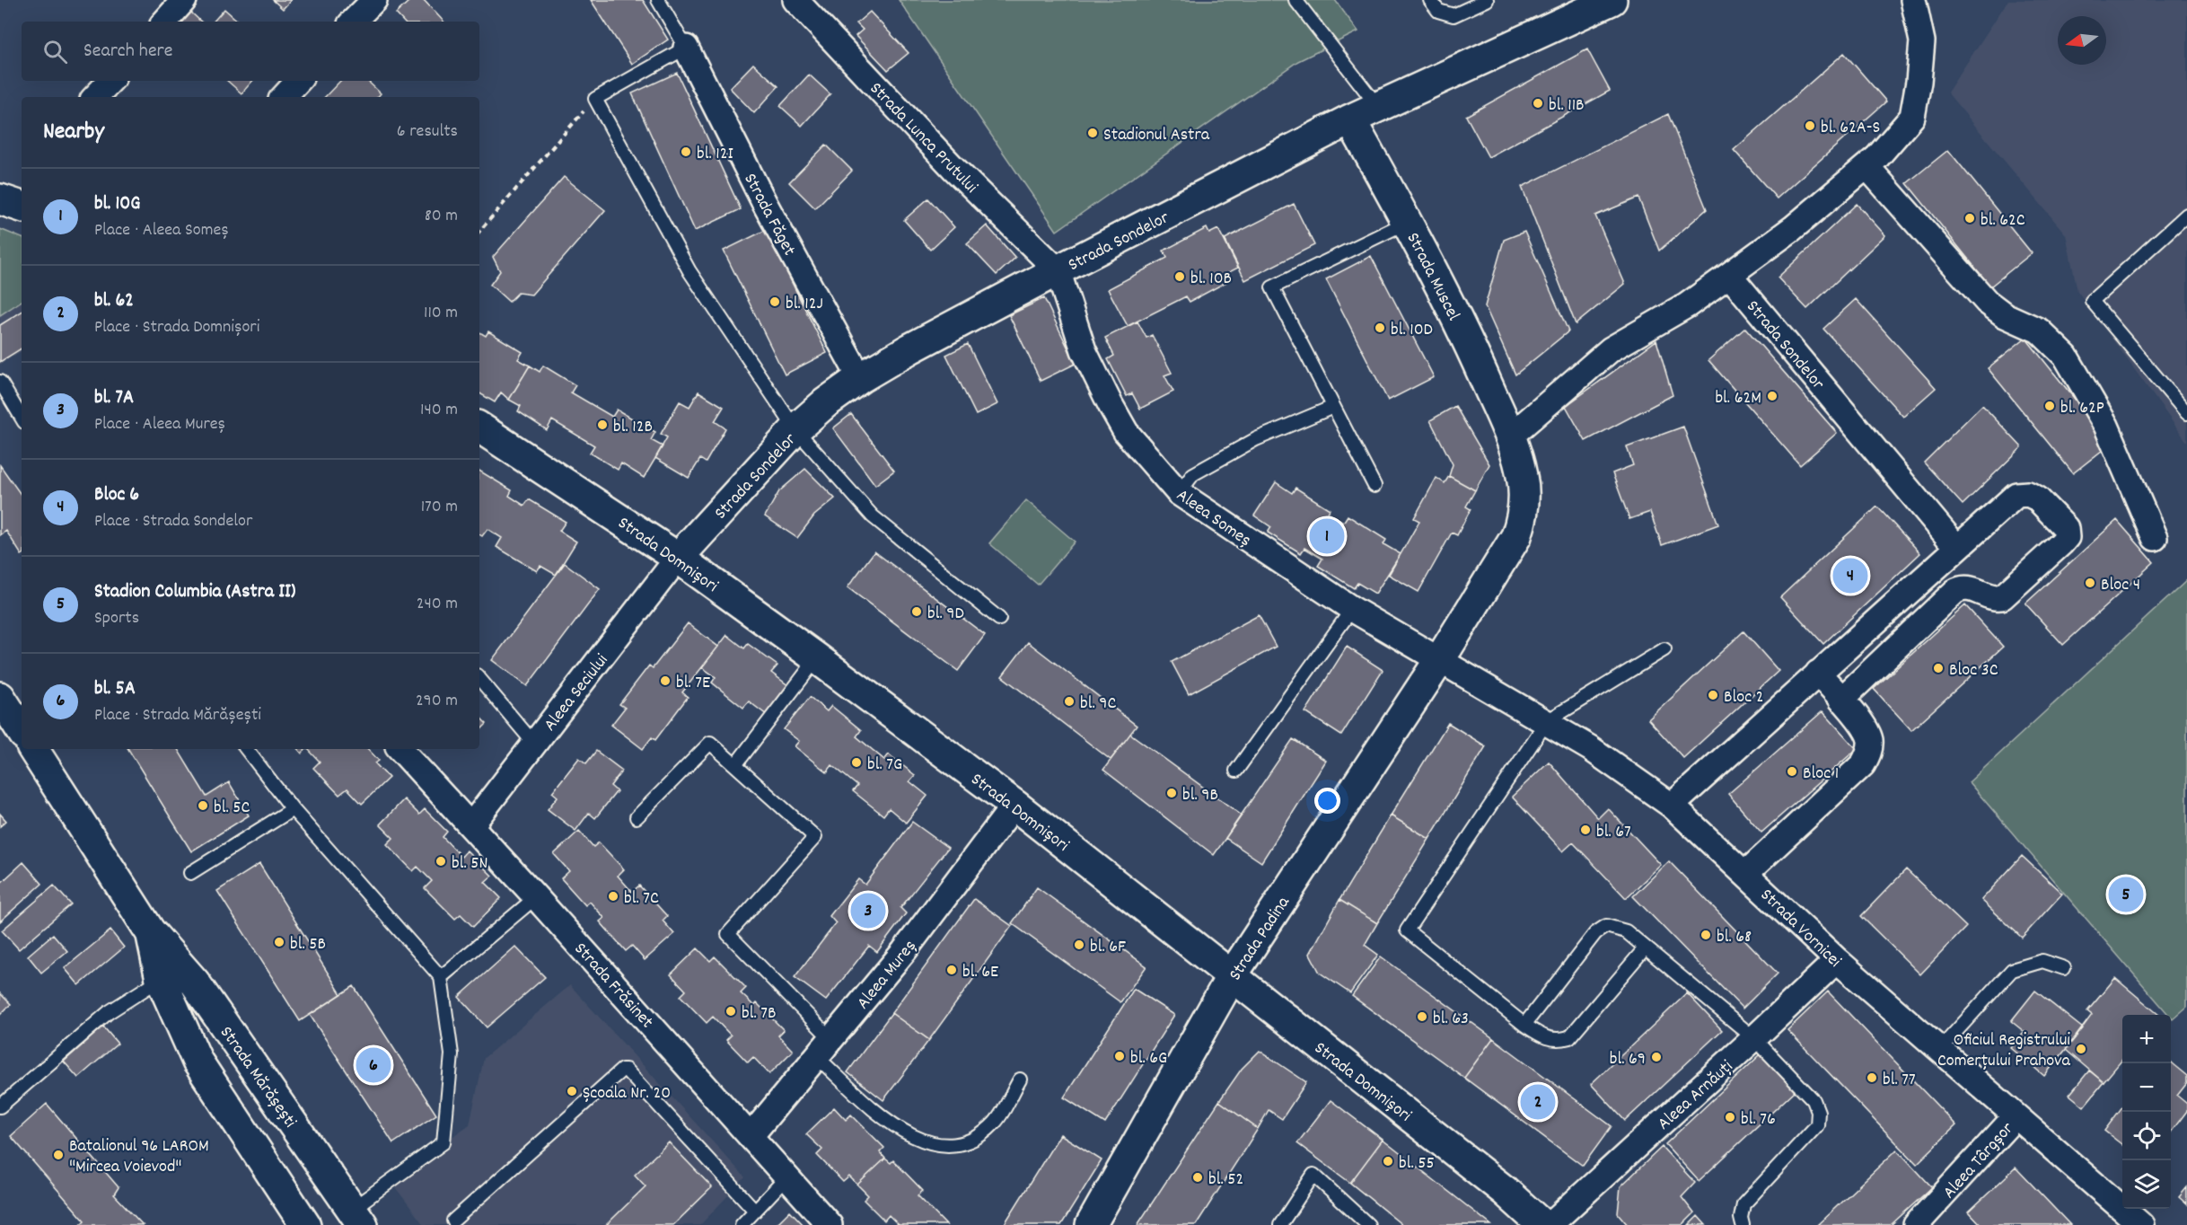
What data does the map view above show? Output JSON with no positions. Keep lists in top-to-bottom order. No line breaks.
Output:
{"streets":{"street":["Strada Lunca Prutului","Strada Făget","Strada Sondelor","Strada Muscel","Aleea Someș","Strada Domnișori","Aleea Seciului","Strada Vornicei","Strada Padina","Aleea Mureș","Strada Frăsinet","Strada Mărășești","Aleea Arnăuți","Aleea Târgșor"]},"crossings":[["Strada Lunca Prutului","Strada Sondelor"],["Strada Lunca Prutului","Aleea Someș"],["Strada Făget","Strada Sondelor"],["Strada Sondelor","Strada Muscel"],["Strada Sondelor","Aleea Someș"],["Strada Sondelor","Strada Domnișori"],["Strada Sondelor","Aleea Seciului"],["Strada Muscel","Aleea Someș"],["Strada Muscel","Strada Vornicei"],["Strada Muscel","Strada Padina"],["Aleea Someș","Strada Vornicei"],["Aleea Someș","Strada Padina"],["Strada Domnișori","Aleea Seciului"],["Strada Domnișori","Strada Padina"],["Strada Domnișori","Aleea Mureș"],["Aleea Seciului","Strada Frăsinet"],["Strada Vornicei","Strada Padina"],["Strada Vornicei","Aleea Arnăuți"],["Strada Vornicei","Aleea Târgșor"],["Aleea Mureș","Strada Frăsinet"]],"places":["bl. 11B","bl. 62A-S","Stadionul Astra","bl. 12I","bl. 62C","bl. 10B","bl. 12J","bl. 10D","bl. 62M","bl. 62P","bl. 12B","Bloc 4","bl. 9D","Bloc 3C","bl. 7E","Bloc 2","bl. 9C","bl. 7G","Bloc 1","bl. 9B","bl. 5C","bl. 67","bl. 5N","bl. 7C","bl. 68","bl. 5B","bl. 6F","bl. 6E","bl. 7B","bl. 63","Oficiul Registrului Comerțului Prahova","bl. 6G","bl. 69","bl. 77","Școala Nr. 20","bl. 76","Batalionul 96 LAROM \"Mircea Voievod\"","bl. 55","bl. 52"],"north":"left","page":{"search":"Search here","heading":["Nearby","6 results"],"list":[{"mark":"1","name":"bl. 10G","note":"Place · Aleea Someș","value":"80 m"},{"mark":"2","name":"bl. 62","note":"Place · Strada Domnișori","value":"110 m"},{"mark":"3","name":"bl. 7A","note":"Place · Aleea Mureș","value":"140 m"},{"mark":"4","name":"Bloc 6","note":"Place · Strada Sondelor","value":"170 m"},{"mark":"5","name":"Stadion Columbia (Astra II)","note":"Sports","value":"240 m"},{"mark":"6","name":"bl. 5A","note":"Place · Strada Mărășești","value":"290 m"}],"pins":["1","4","5","3","6","2"],"map_buttons":["+","−"]}}
